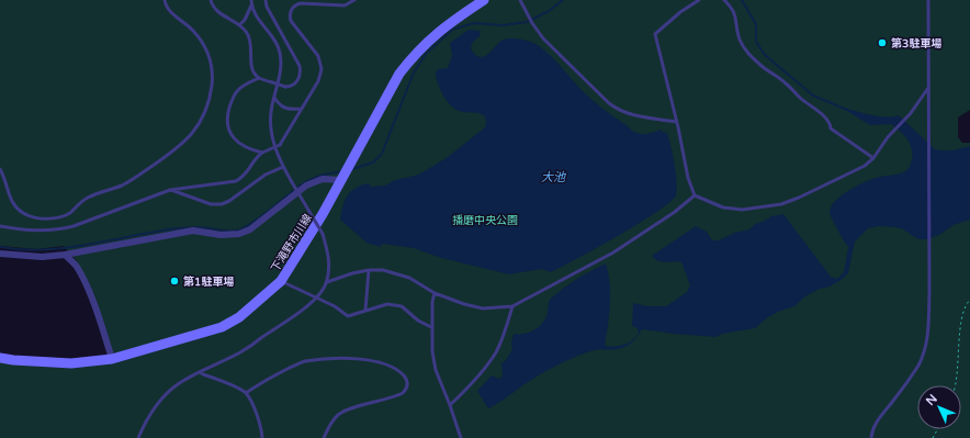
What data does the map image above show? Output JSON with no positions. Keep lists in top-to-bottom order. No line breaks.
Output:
{"streets":{"main road":["下滝野市川線"]},"water":["大池"],"parks":["播磨中央公園"],"places":["第3駐車場","第1駐車場"],"north":"top left"}
